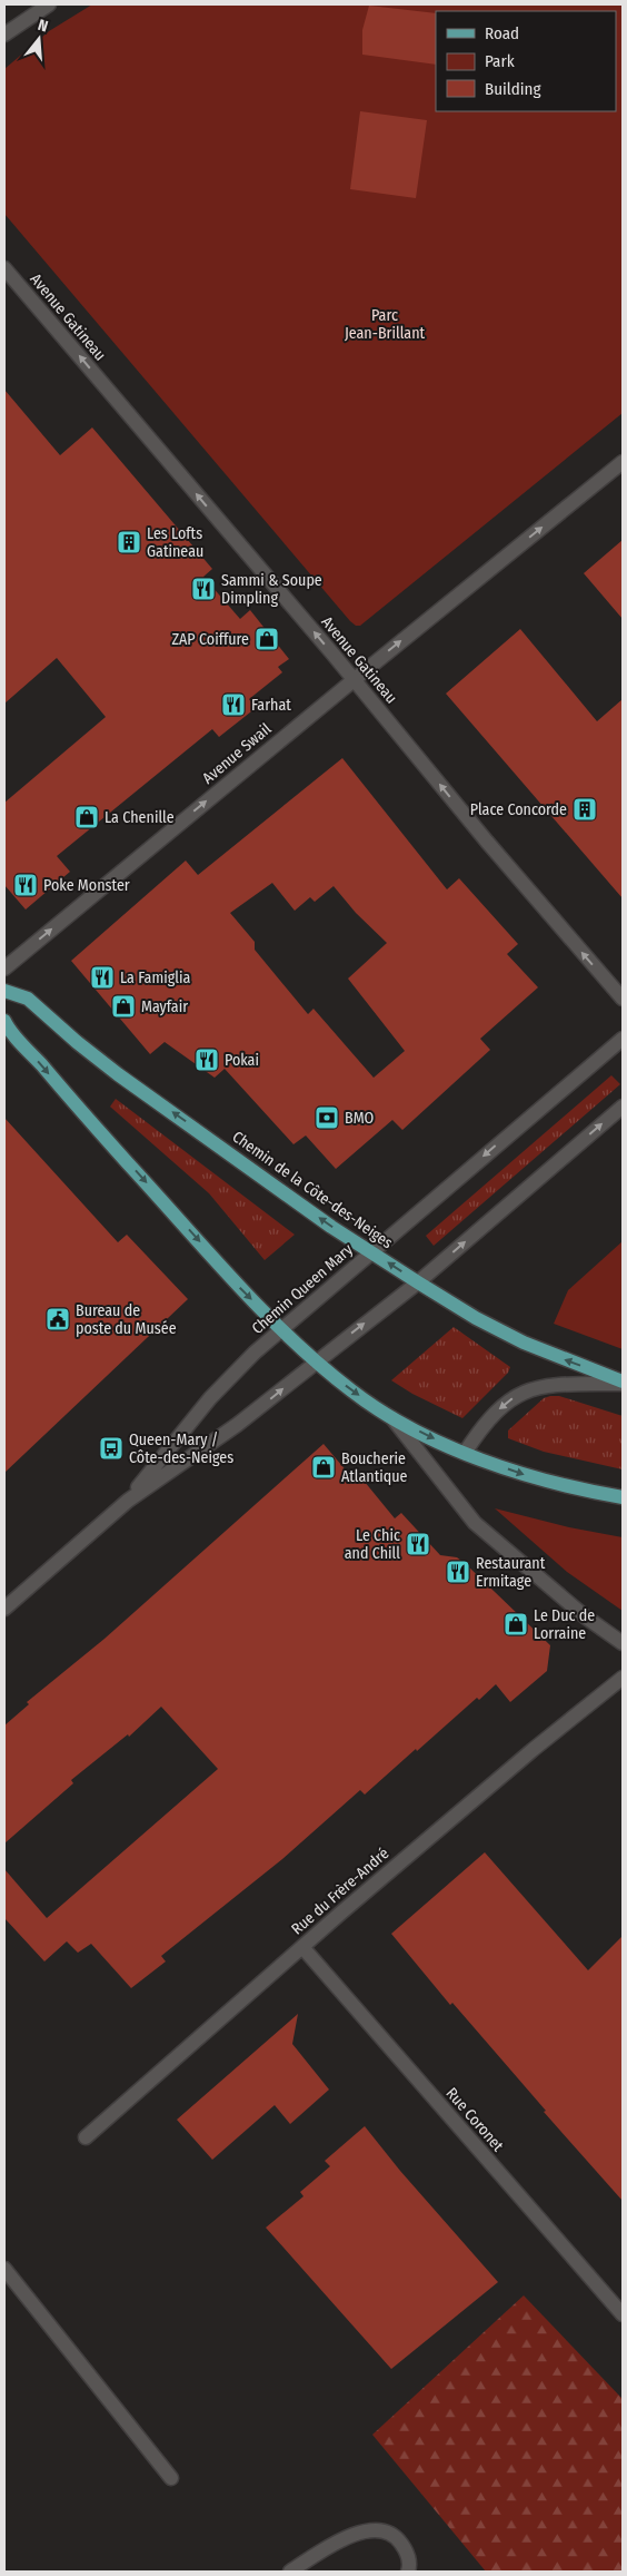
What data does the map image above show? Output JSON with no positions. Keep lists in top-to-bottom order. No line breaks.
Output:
{"streets":{"main road":["Chemin de la Côte-des-Neiges"],"street":["Avenue Gatineau","Avenue Swail","Chemin Queen Mary","Rue du Frère-André","Rue Coronet"]},"crossings":[["Avenue Gatineau","Avenue Swail"],["Chemin de la Côte-des-Neiges","Chemin Queen Mary"],["Rue du Frère-André","Rue Coronet"]],"one_way":["Avenue Gatineau","Avenue Swail"],"parks":["Parc Jean-Brillant"],"places":{"building":["Les Lofts Gatineau","Place Concorde"],"restaurant":["Sammi & Soupe Dimpling","Farhat","Poke Monster","La Famiglia","Pokai","Le Chic and Chill","Restaurant Ermitage"],"shop":["ZAP Coiffure","La Chenille","Mayfair","Boucherie Atlantique","Le Duc de Lorraine"],"bank":["BMO"],"public building":["Bureau de poste du Musée"],"bus stop":["Queen-Mary / Côte-des-Neiges"]},"legend":["Road","Park","Building"],"north":"top"}
